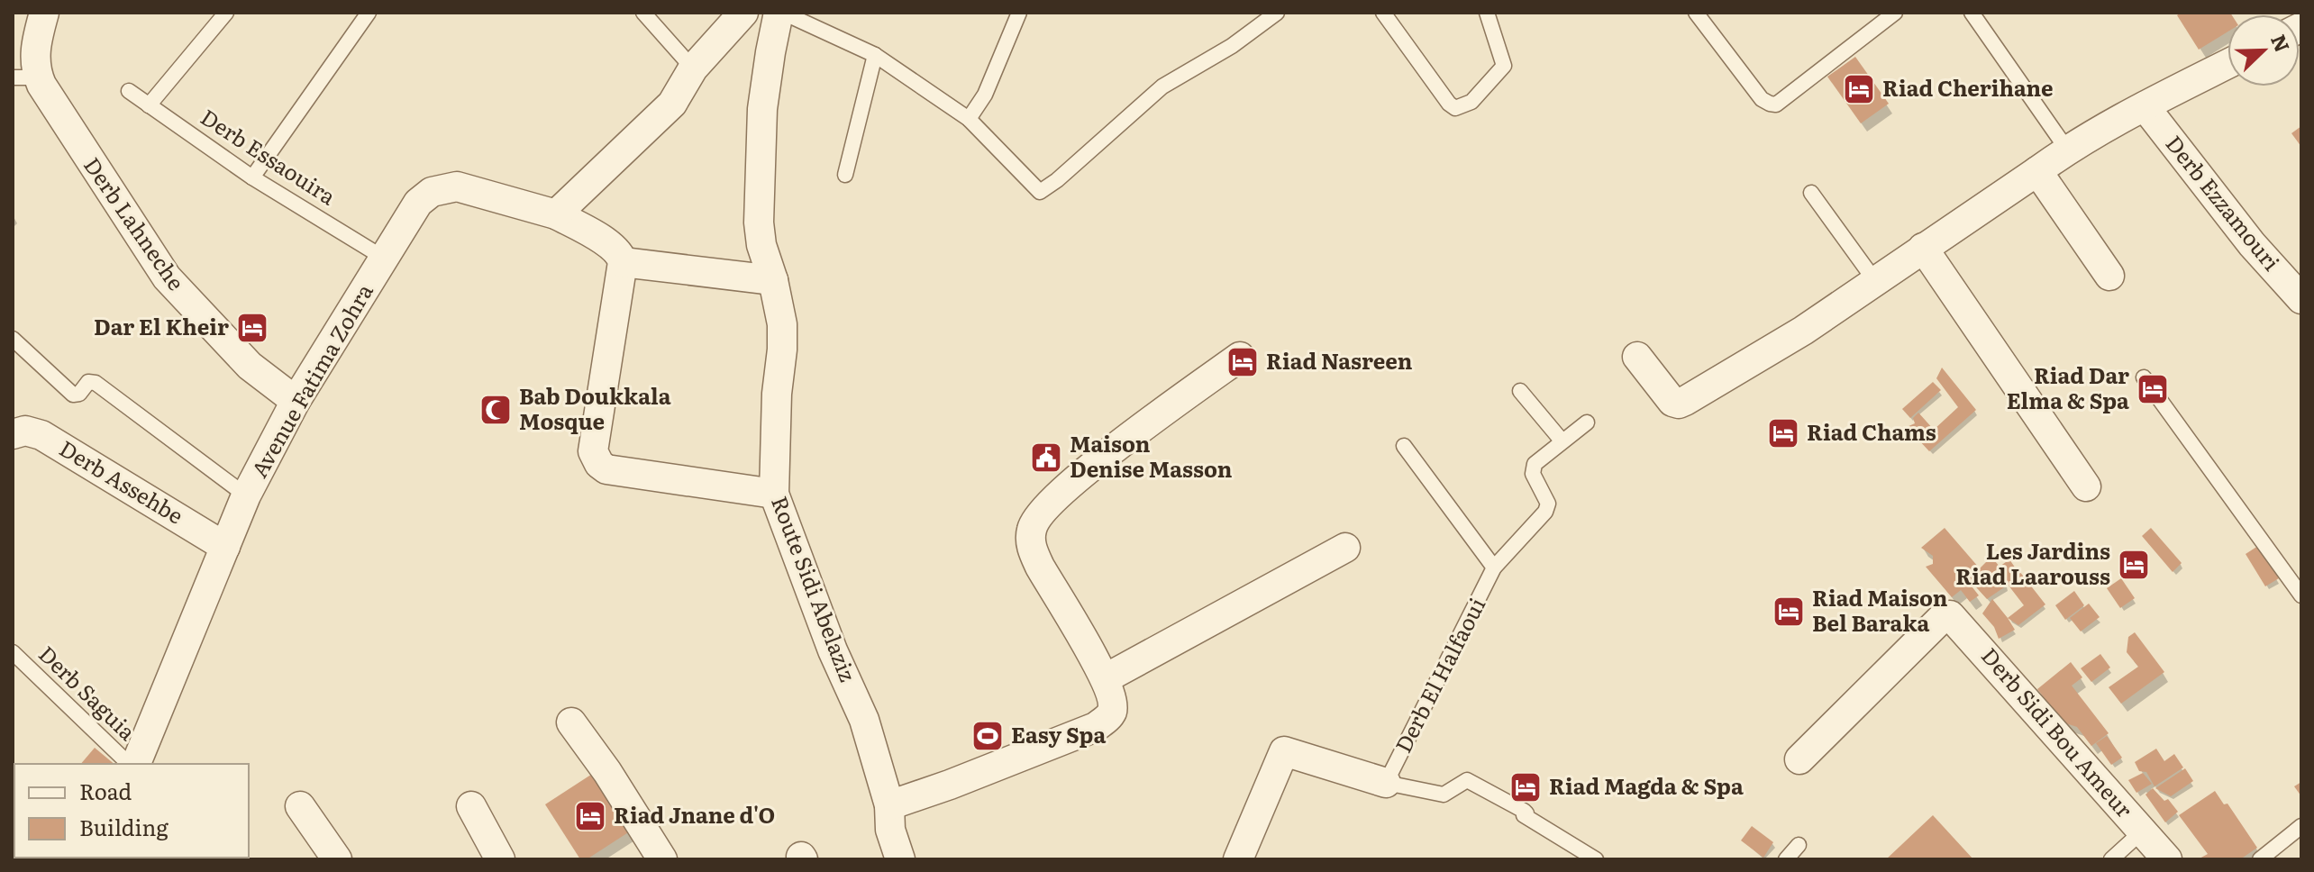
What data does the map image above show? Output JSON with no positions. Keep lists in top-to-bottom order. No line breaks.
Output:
{"streets":{"street":["Derb Ezzamouri","Derb Lahneche","Avenue Fatima Zohra","Derb Assehbe","Route Sidi Abelaziz","Derb El Halfaoui","Derb Sidi Bou Ameur"],"lane":["Derb Essaouira","Derb Saguia"]},"crossings":[["Derb Essaouira","Avenue Fatima Zohra"],["Derb Lahneche","Avenue Fatima Zohra"],["Avenue Fatima Zohra","Derb Assehbe"]],"places":{"hotel":["Riad Cherihane","Dar El Kheir","Riad Nasreen","Riad Dar Elma & Spa","Riad Chams","Les Jardins Riad Laarouss","Riad Maison Bel Baraka","Riad Magda & Spa","Riad Jnane d'O"],"mosque":["Bab Doukkala Mosque"],"public building":["Maison Denise Masson"],"sports":["Easy Spa"]},"legend":["Road","Building"],"north":"top right"}
